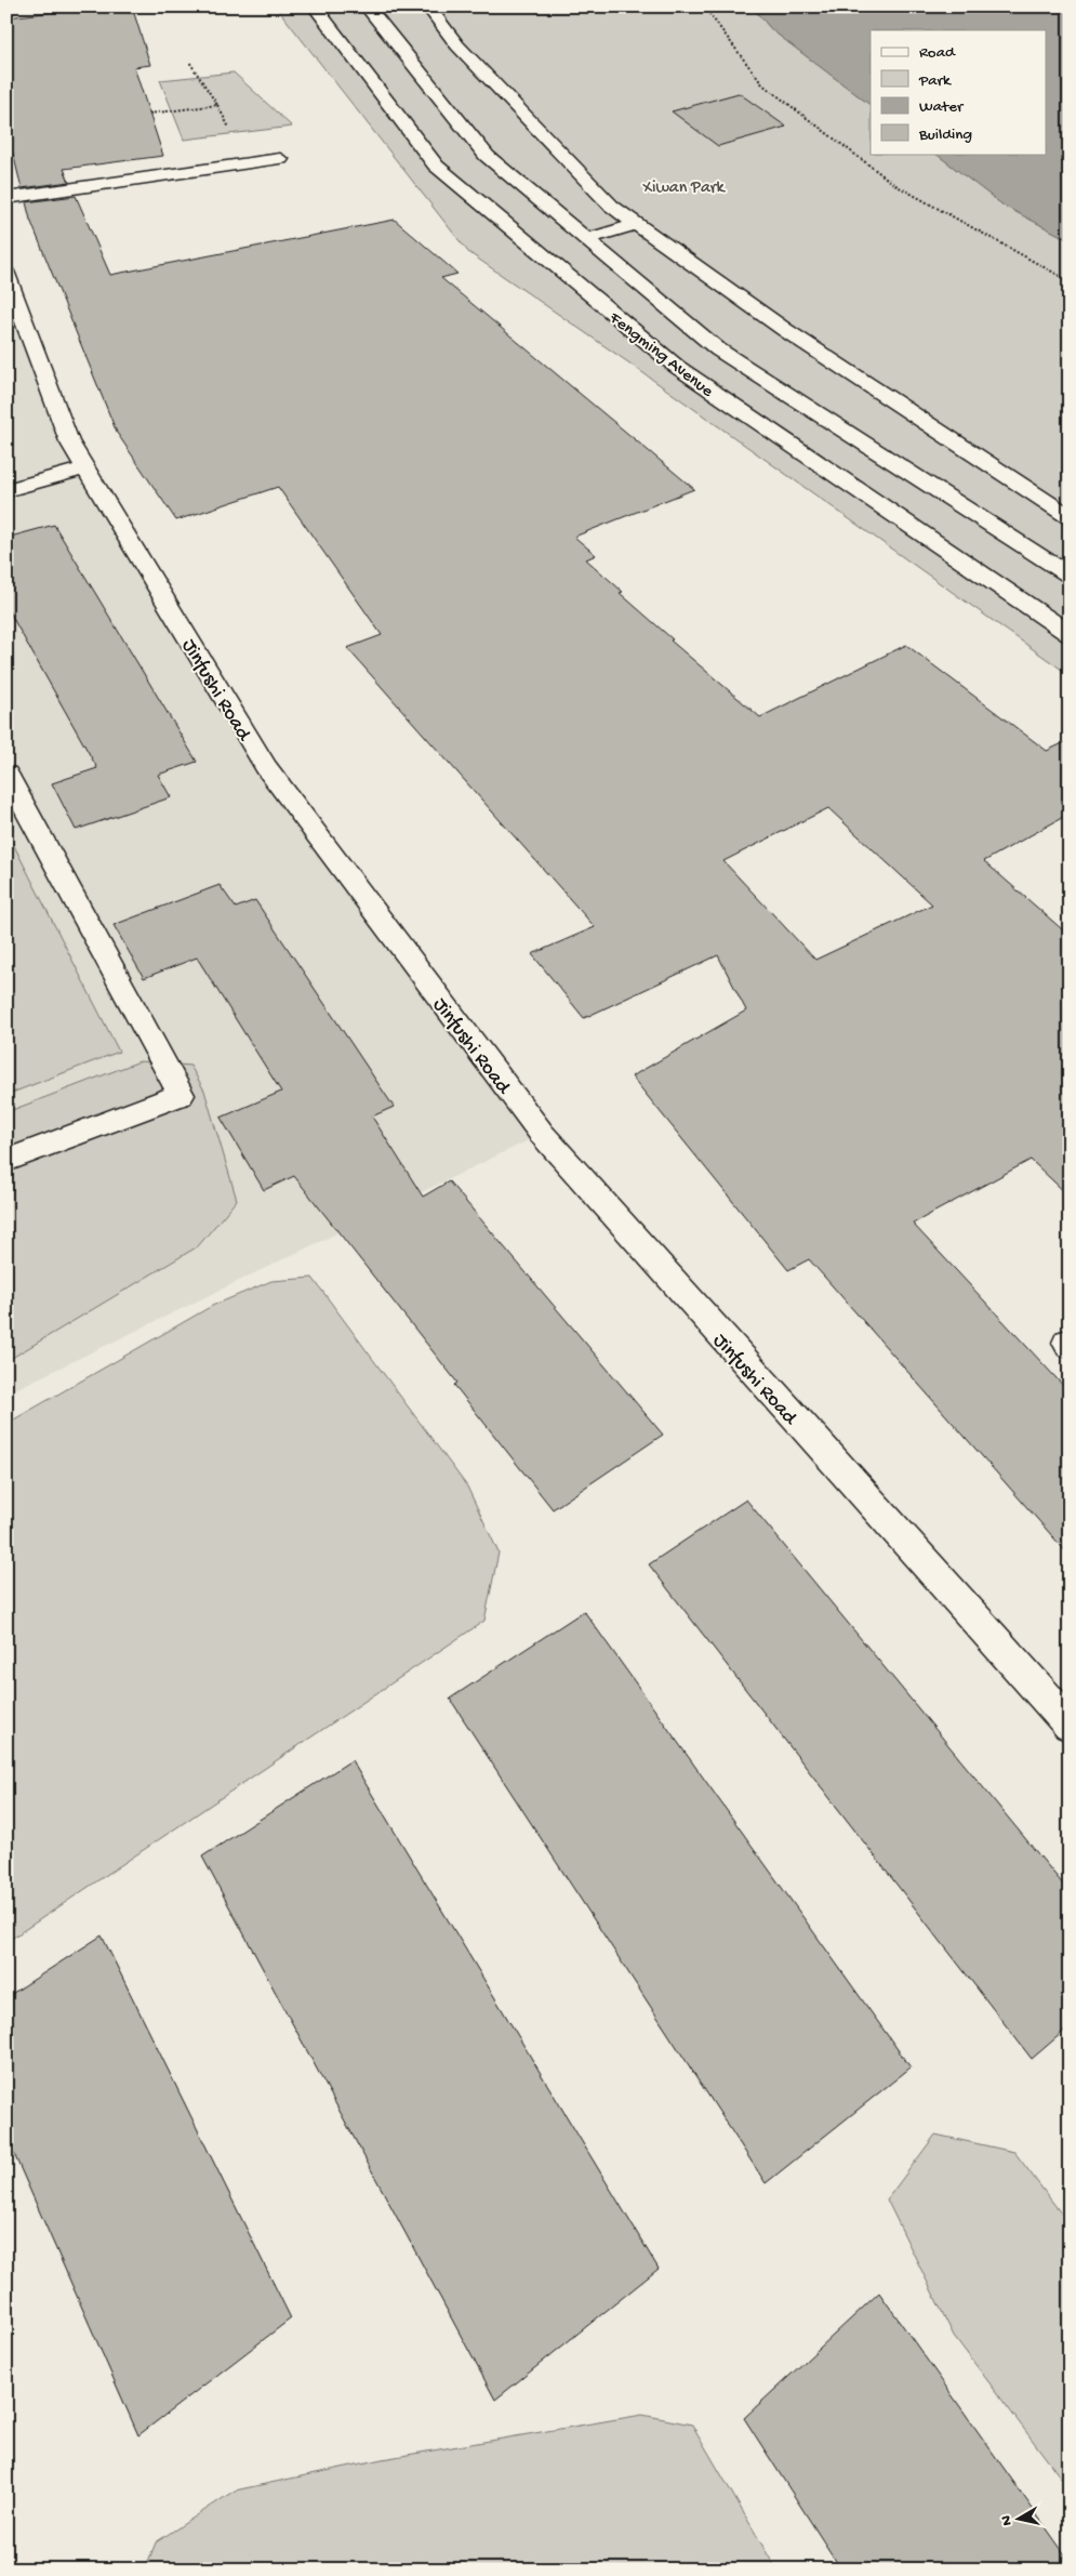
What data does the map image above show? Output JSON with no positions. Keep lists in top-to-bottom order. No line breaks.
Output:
{"streets":{"street":["Fengming Avenue","Jinfushi Road"]},"parks":["Xiwan Park"],"legend":["Road","Park","Water","Building"],"north":"left"}
